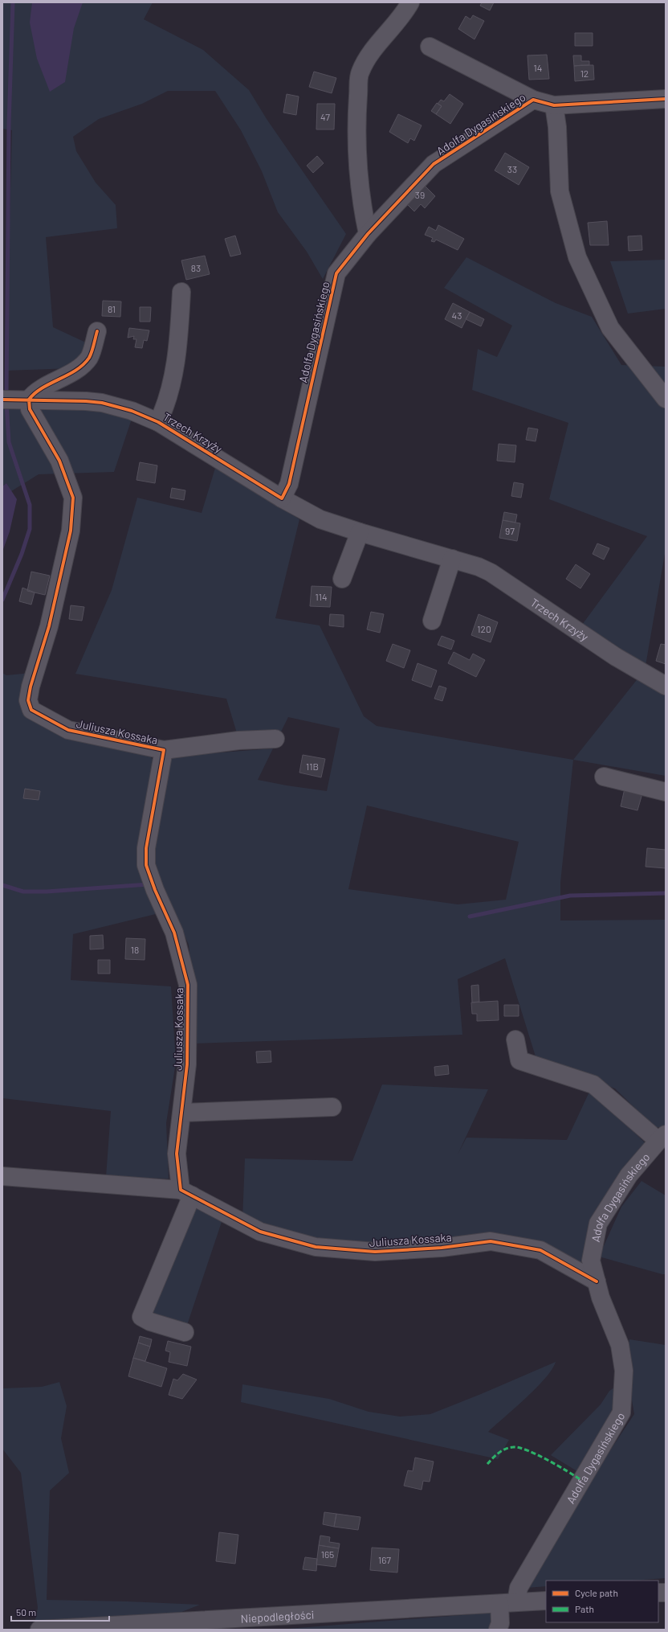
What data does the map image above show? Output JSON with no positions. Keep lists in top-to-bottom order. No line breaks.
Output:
{"streets":{"street":["Adolfa Dygasińskiego","Trzech Krzyży","Juliusza Kossaka","Niepodległości"]},"crossings":[["Adolfa Dygasińskiego","Trzech Krzyży"],["Adolfa Dygasińskiego","Juliusza Kossaka"],["Adolfa Dygasińskiego","Niepodległości"],["Trzech Krzyży","Juliusza Kossaka"]],"house_numbers":["14","12","47","33","39","83","81","43","97","114","120","11B","18","165","167"],"legend":["Cycle path","Path"],"scale_bar":"50 m"}
